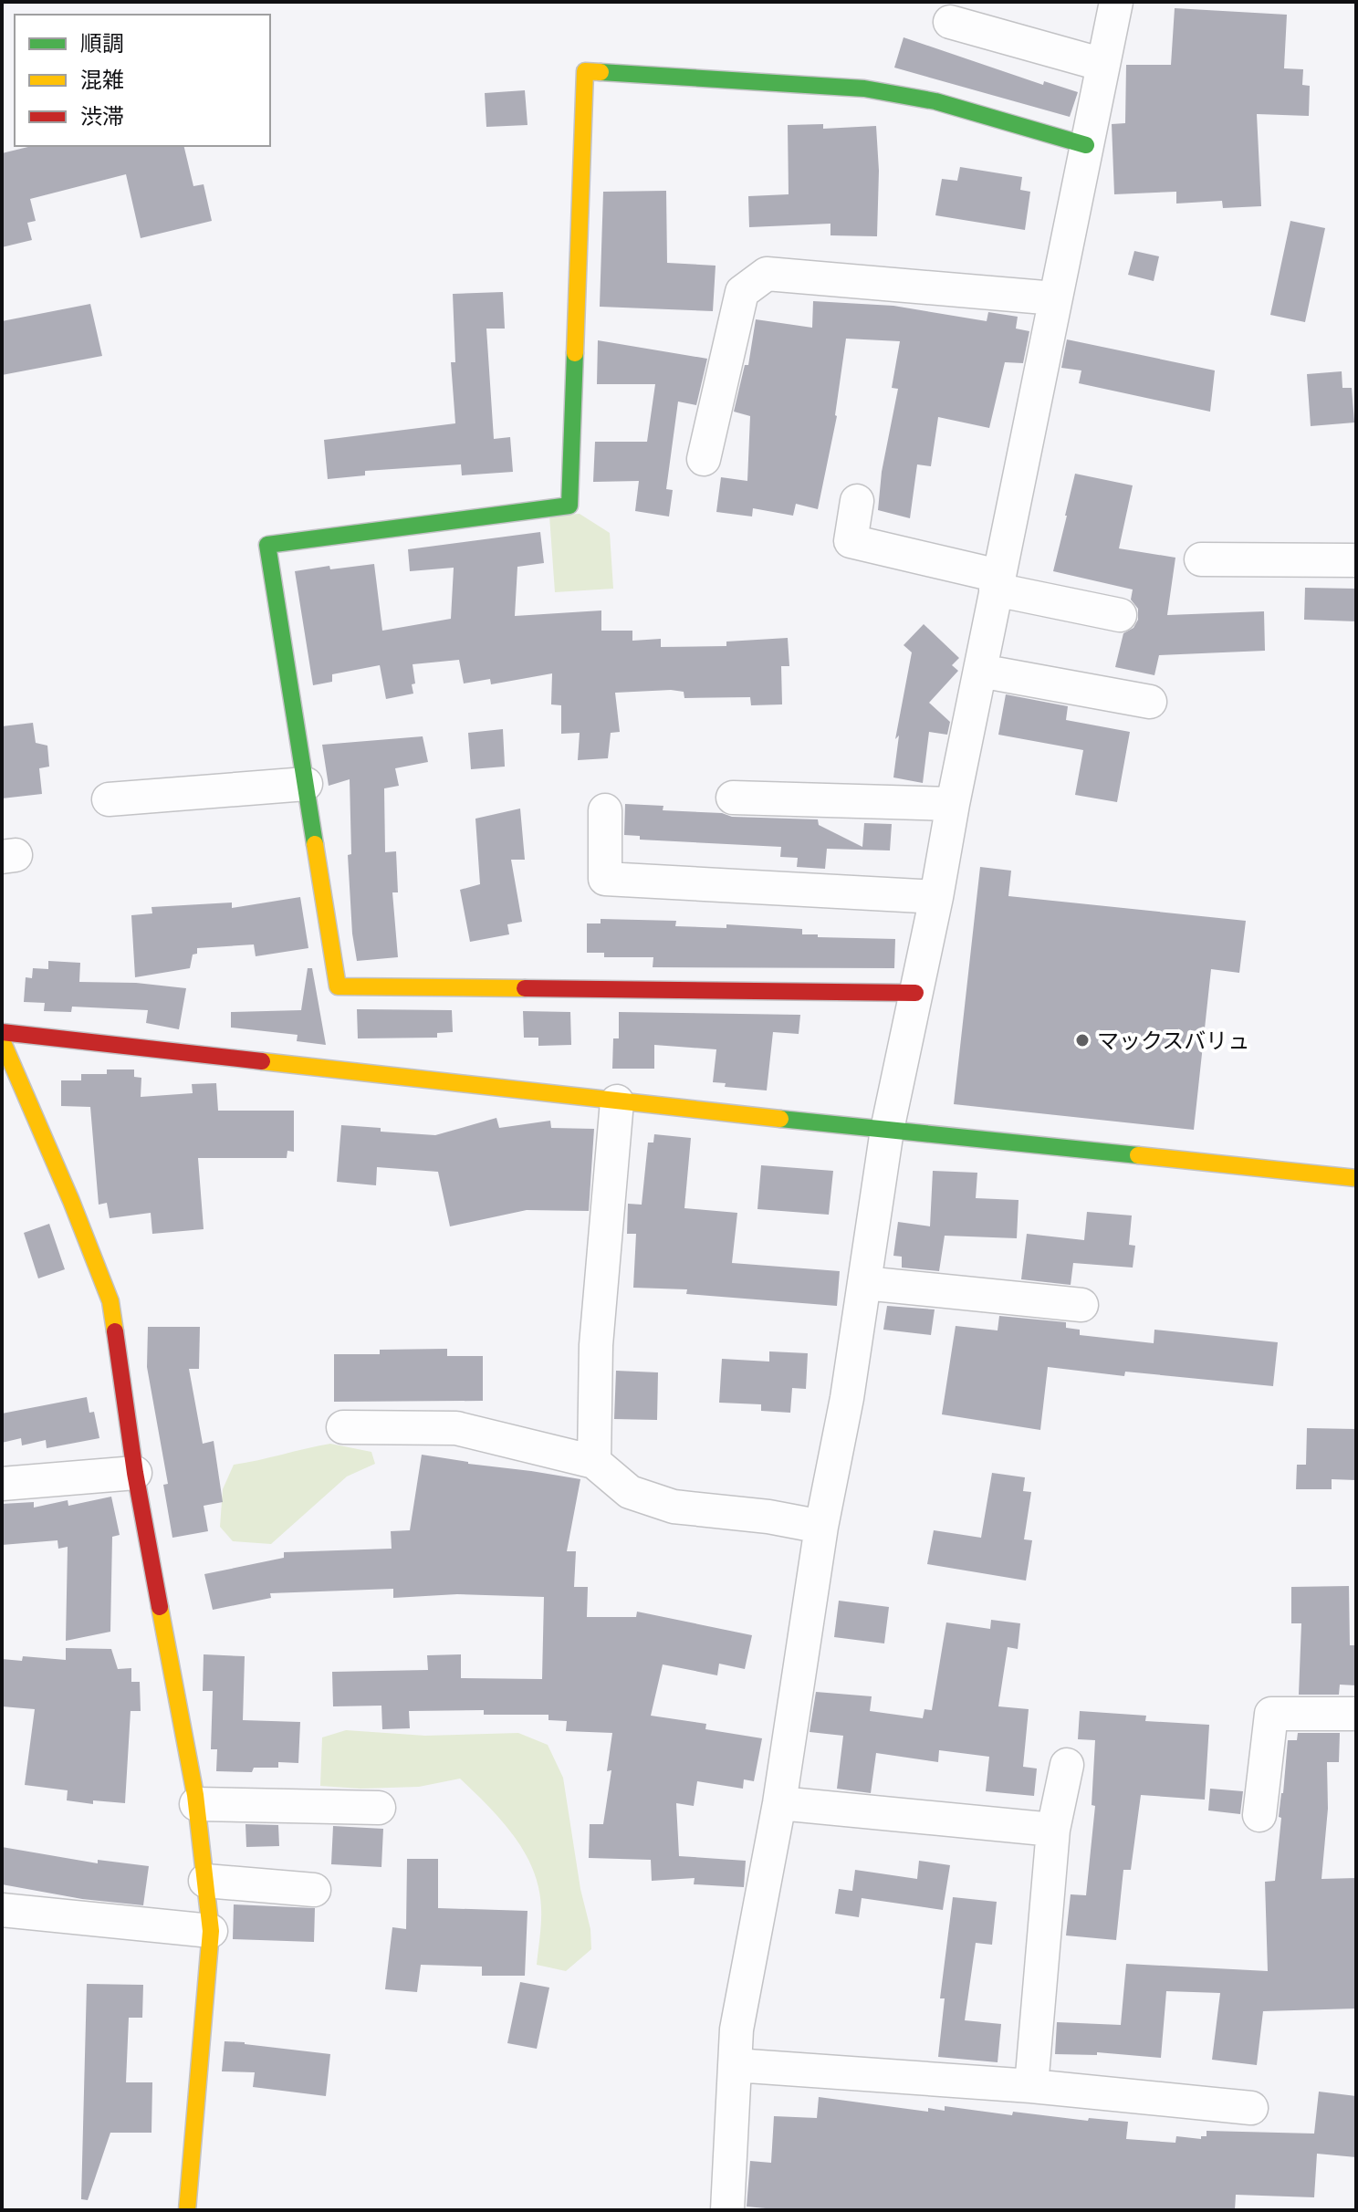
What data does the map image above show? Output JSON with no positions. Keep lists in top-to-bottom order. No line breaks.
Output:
{"places":["マックスバリュ"],"legend":["順調","混雑","渋滞"]}
